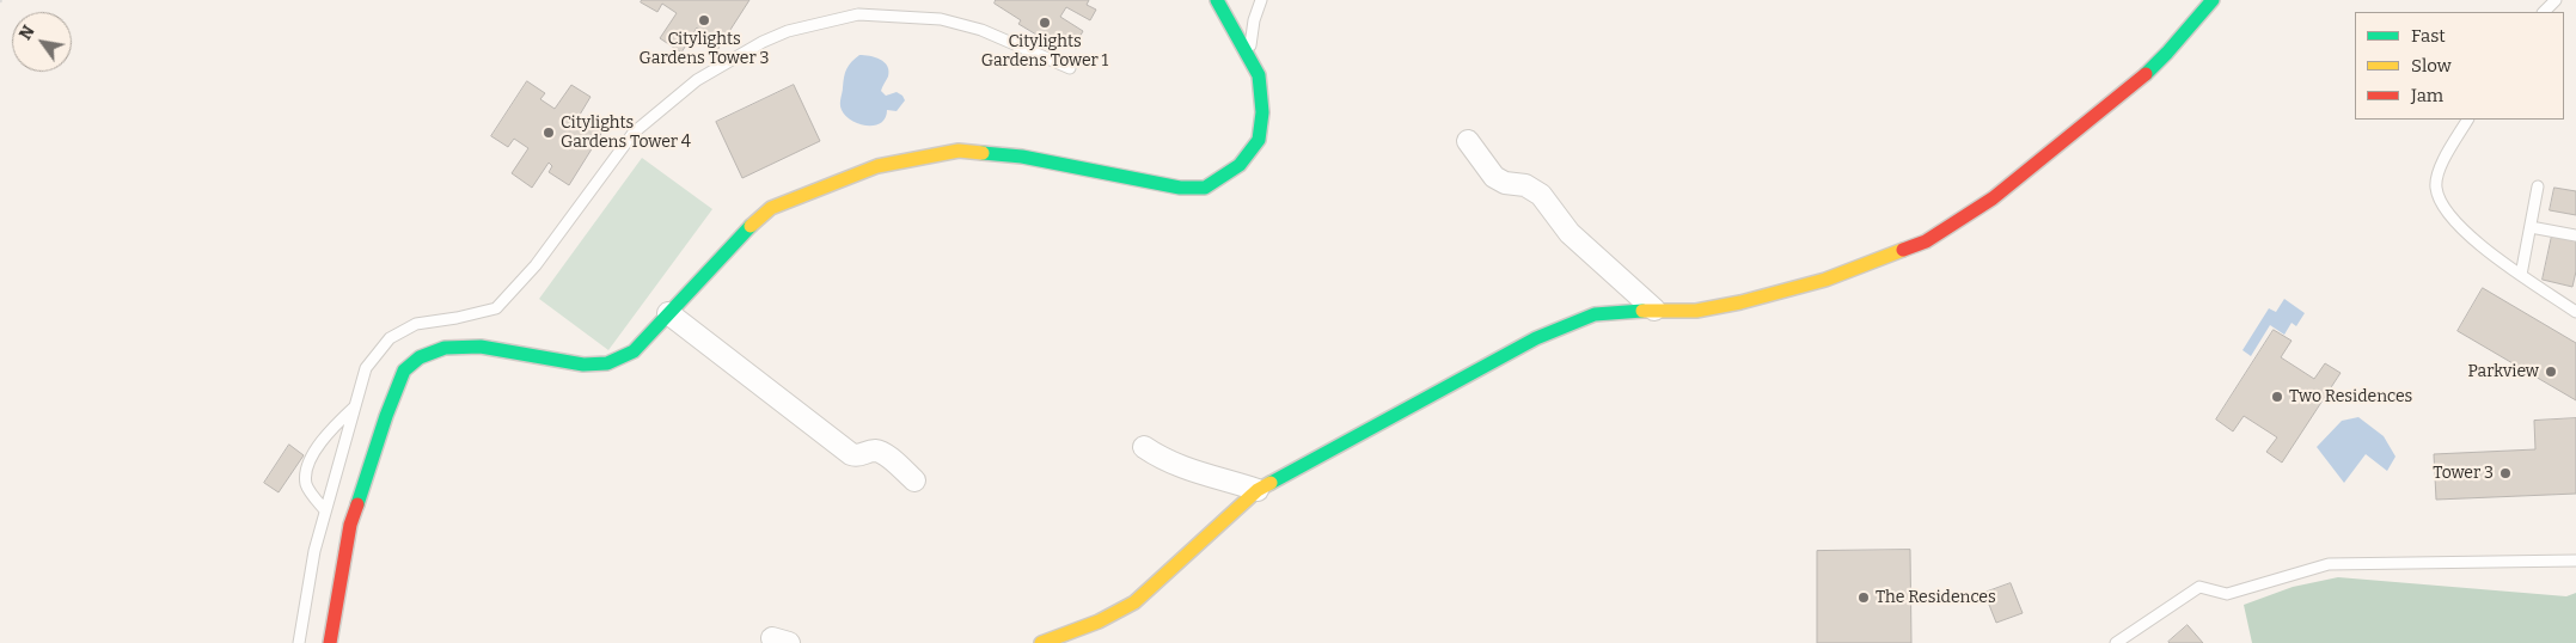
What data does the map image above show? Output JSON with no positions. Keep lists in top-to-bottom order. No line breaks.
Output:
{"places":["Citylights Gardens Tower 3","Citylights Gardens Tower 1","Citylights Gardens Tower 4","Parkview","Two Residences","Tower 3","The Residences"],"legend":["Fast","Slow","Jam"],"north":"top left"}
